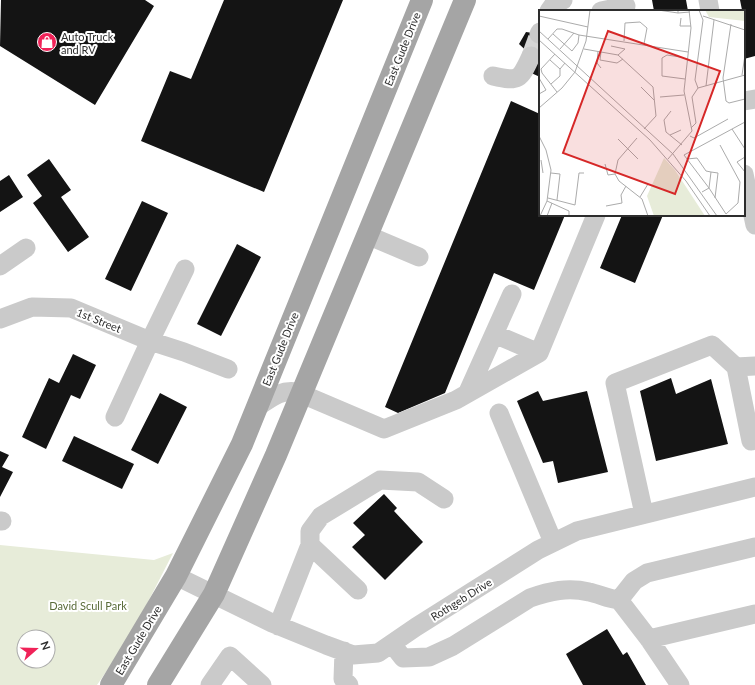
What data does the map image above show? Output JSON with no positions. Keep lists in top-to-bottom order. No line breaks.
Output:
{"streets":{"main road":["East Gude Drive"],"street":["1st Street","Rothgeb Drive"]},"crossings":[["East Gude Drive","Rothgeb Drive"]],"parks":["David Scull Park"],"places":{"shop":["Auto Truck and RV"]},"north":"right"}
